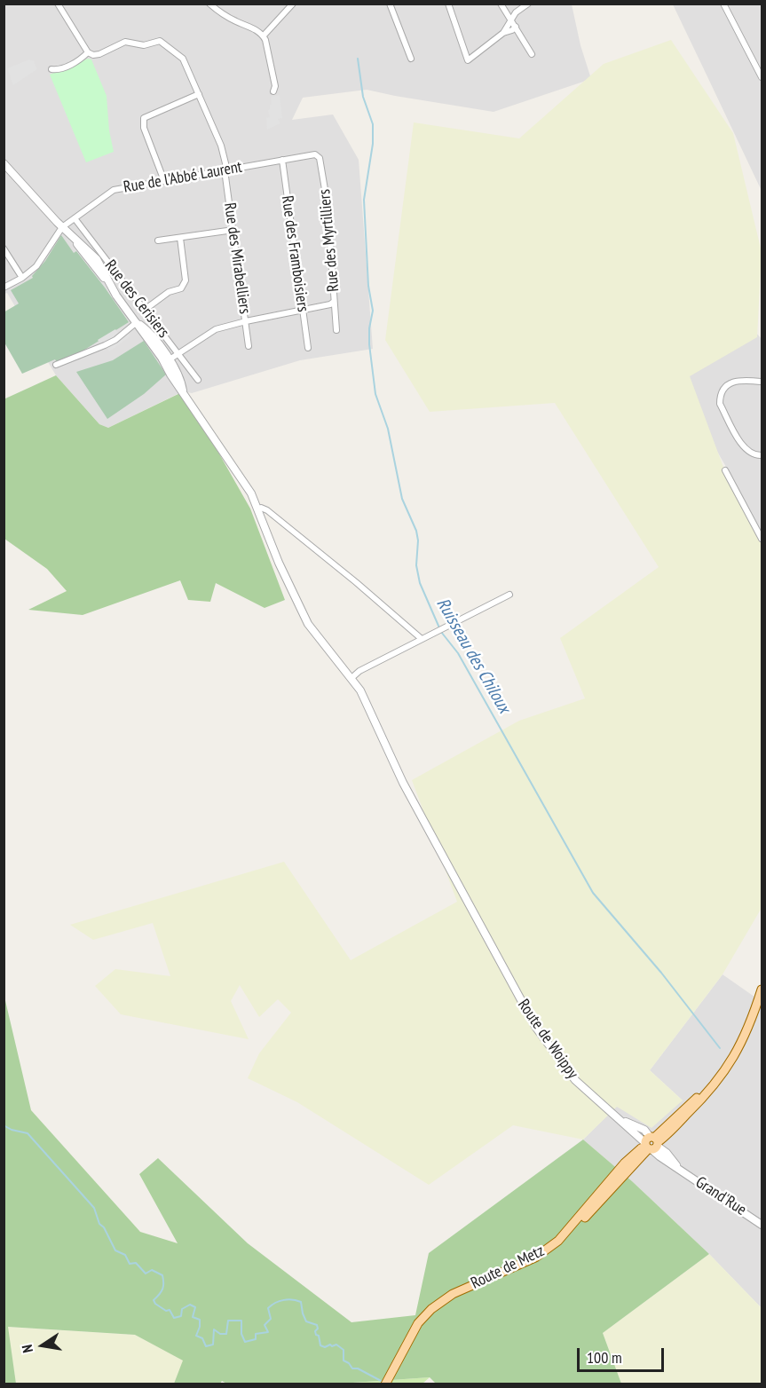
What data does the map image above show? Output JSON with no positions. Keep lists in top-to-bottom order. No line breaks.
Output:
{"streets":{"main road":["Route de Metz"],"street":["Rue de l'Abbé Laurent","Rue des Myrtilliers","Rue des Framboisiers","Rue des Mirabelliers","Rue des Cerisiers","Route de Woippy","Grand'Rue"]},"crossings":[["Rue de l'Abbé Laurent","Rue des Myrtilliers"],["Rue de l'Abbé Laurent","Rue des Framboisiers"],["Rue de l'Abbé Laurent","Rue des Mirabelliers"],["Rue de l'Abbé Laurent","Rue des Cerisiers"],["Rue de l'Abbé Laurent","Route de Woippy"],["Route de Woippy","Grand'Rue"],["Route de Woippy","Route de Metz"],["Grand'Rue","Route de Metz"]],"water":["Ruisseau des Chiloux"],"scale_bar":"100 m","north":"left"}
